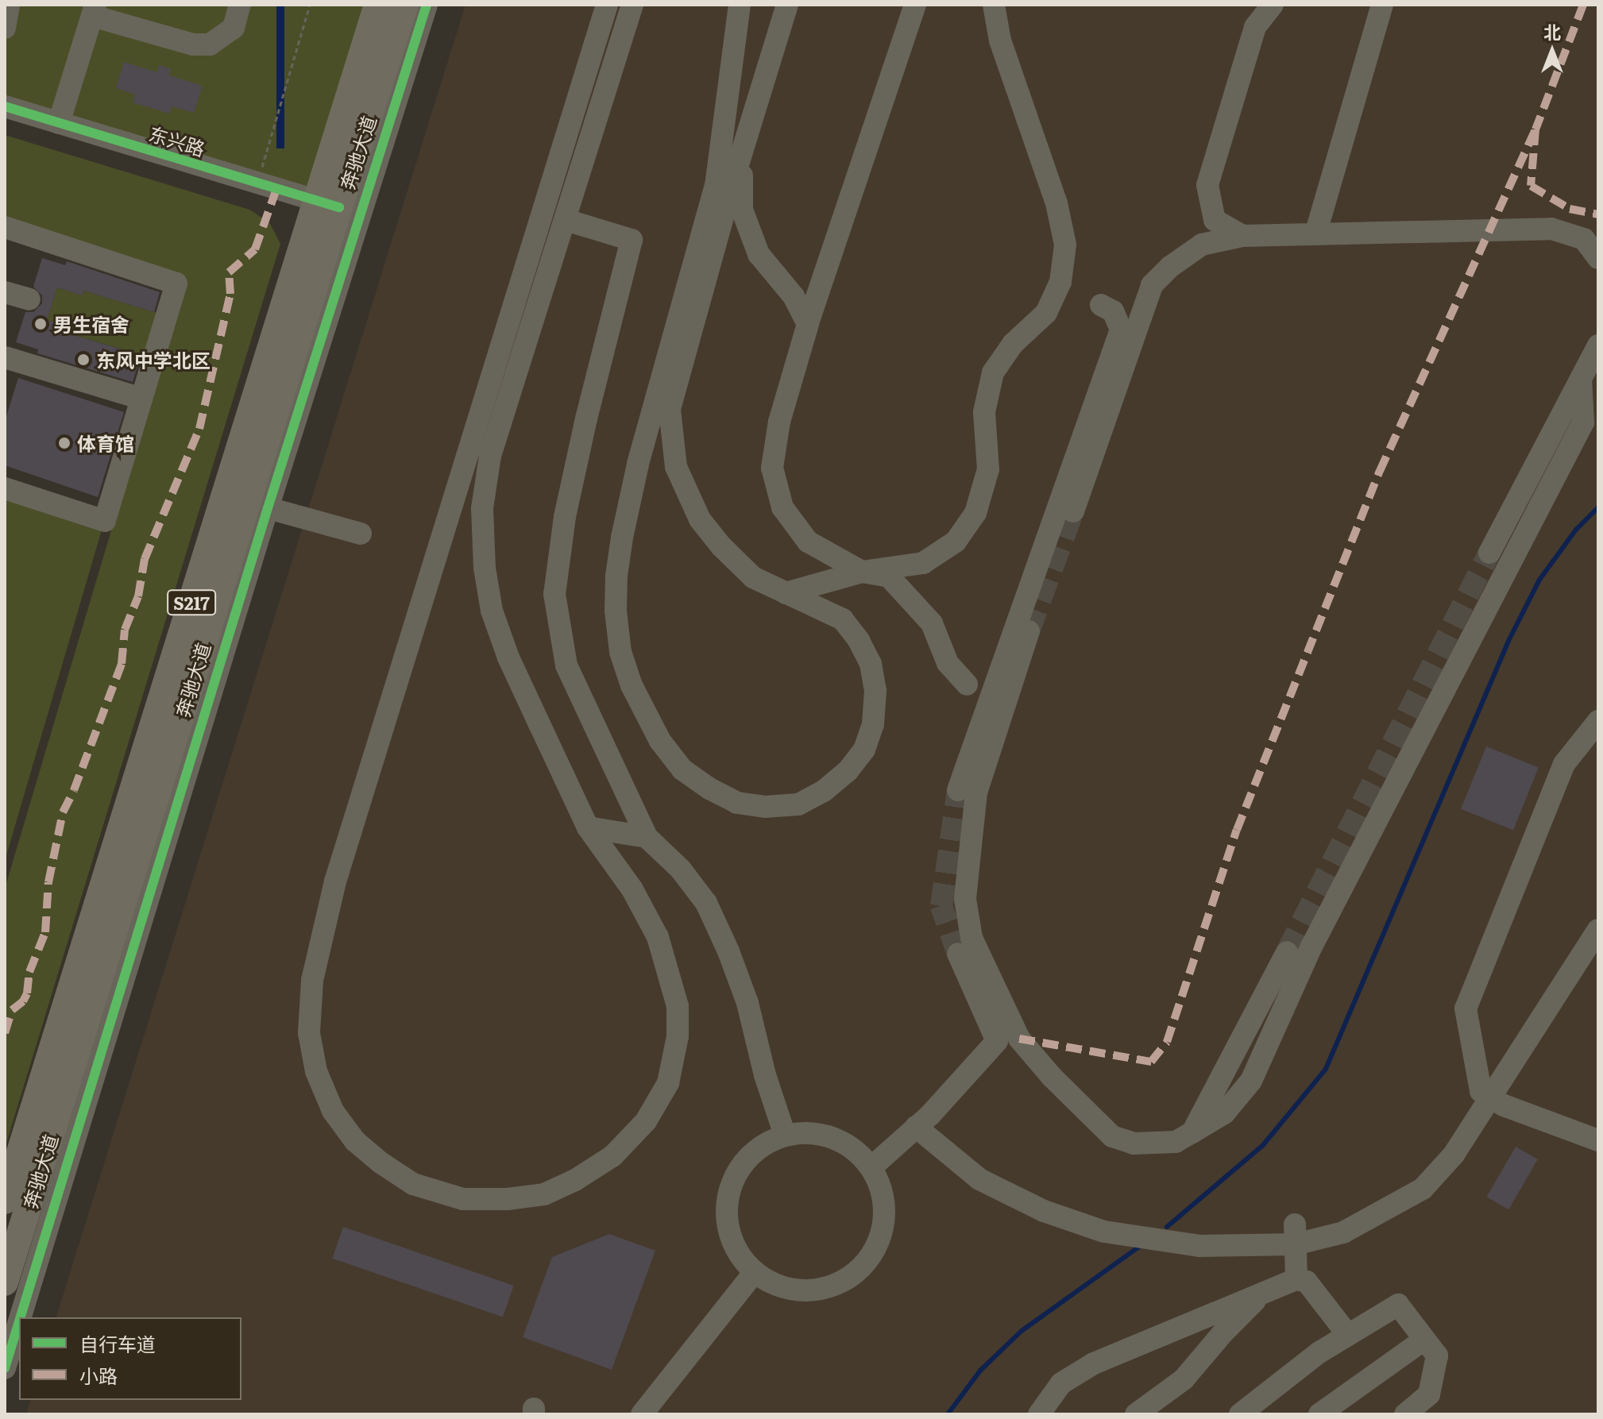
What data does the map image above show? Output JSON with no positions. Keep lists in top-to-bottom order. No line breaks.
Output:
{"streets":{"main road":["奔驰大道","S217"],"street":["东兴路"]},"crossings":[["东兴路","奔驰大道"]],"places":["男生宿舍","东风中学北区","体育馆"],"legend":["自行车道","小路"],"north":"top"}
